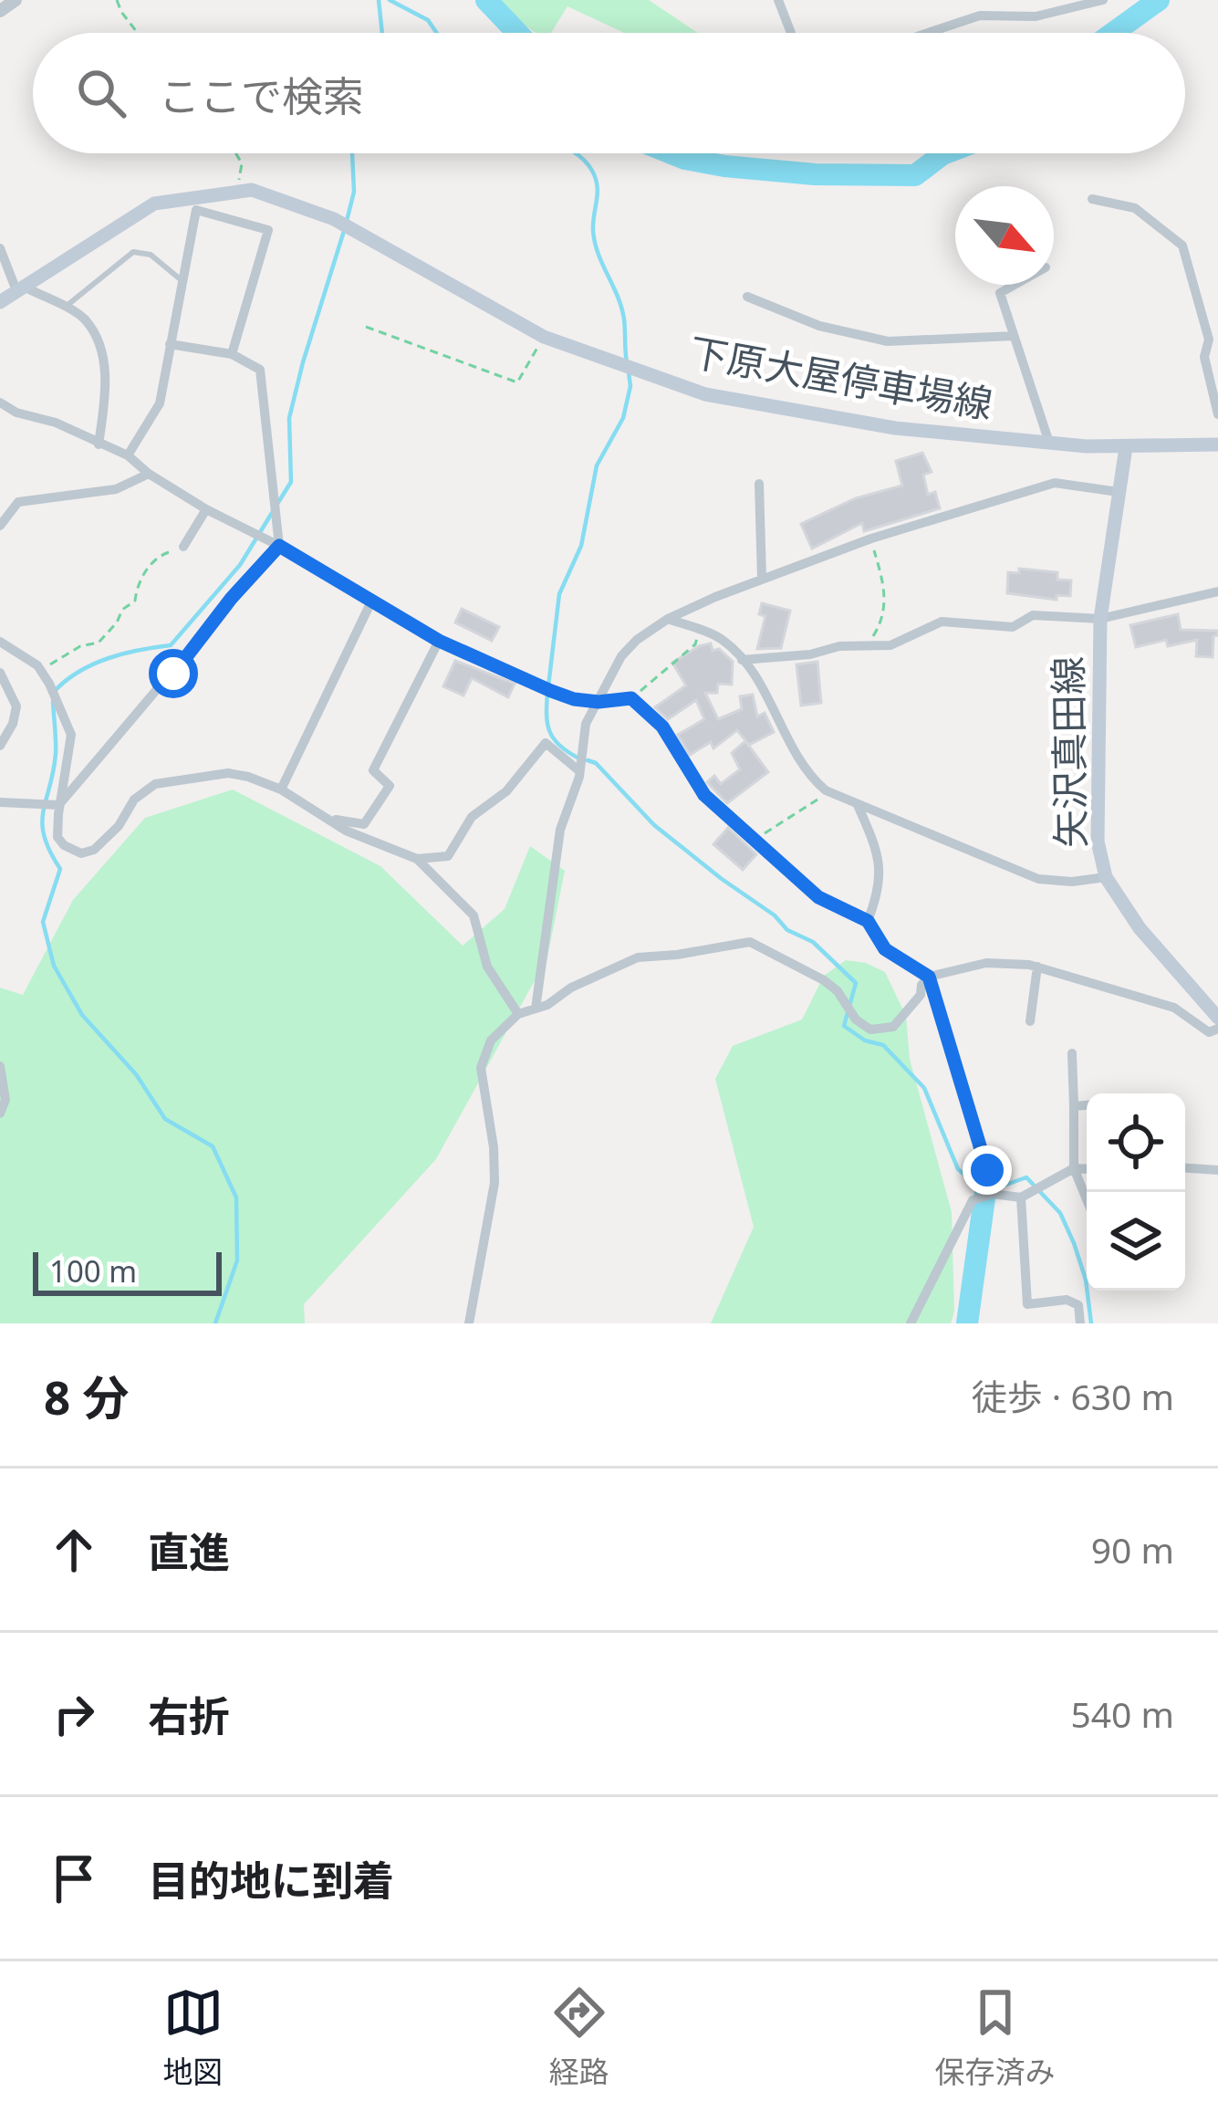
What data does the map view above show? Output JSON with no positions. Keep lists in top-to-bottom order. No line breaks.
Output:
{"streets":{"main road":["下原大屋停車場線","矢沢真田線"]},"crossings":[["下原大屋停車場線","矢沢真田線"]],"scale_bar":"100 m","north":"bottom right","page":{"search":"ここで検索","scale":"100 m","heading":["8 分","徒歩 · 630 m"],"list":[["直進","90 m"],["右折","540 m"],"目的地に到着"],"nav":["地図","経路","保存済み"]}}
